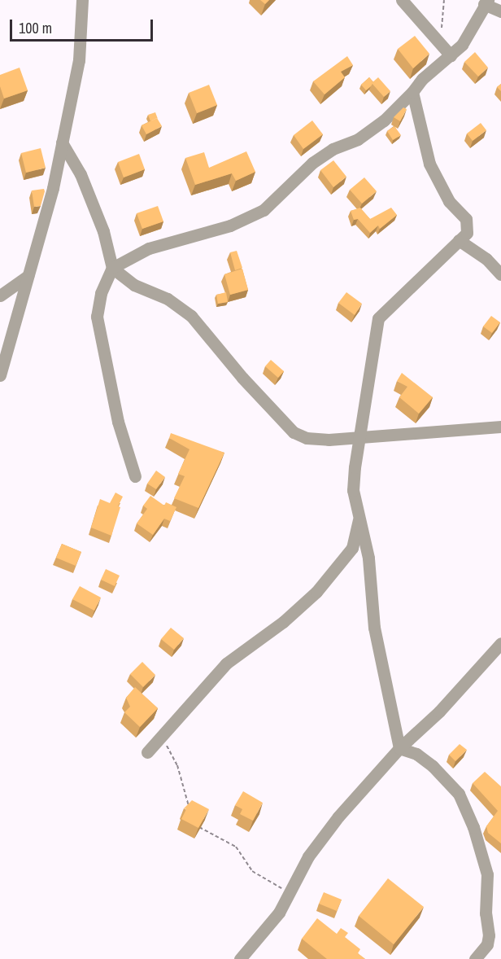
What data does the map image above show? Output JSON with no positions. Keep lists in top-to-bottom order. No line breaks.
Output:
{"scale_bar":"100 m"}
